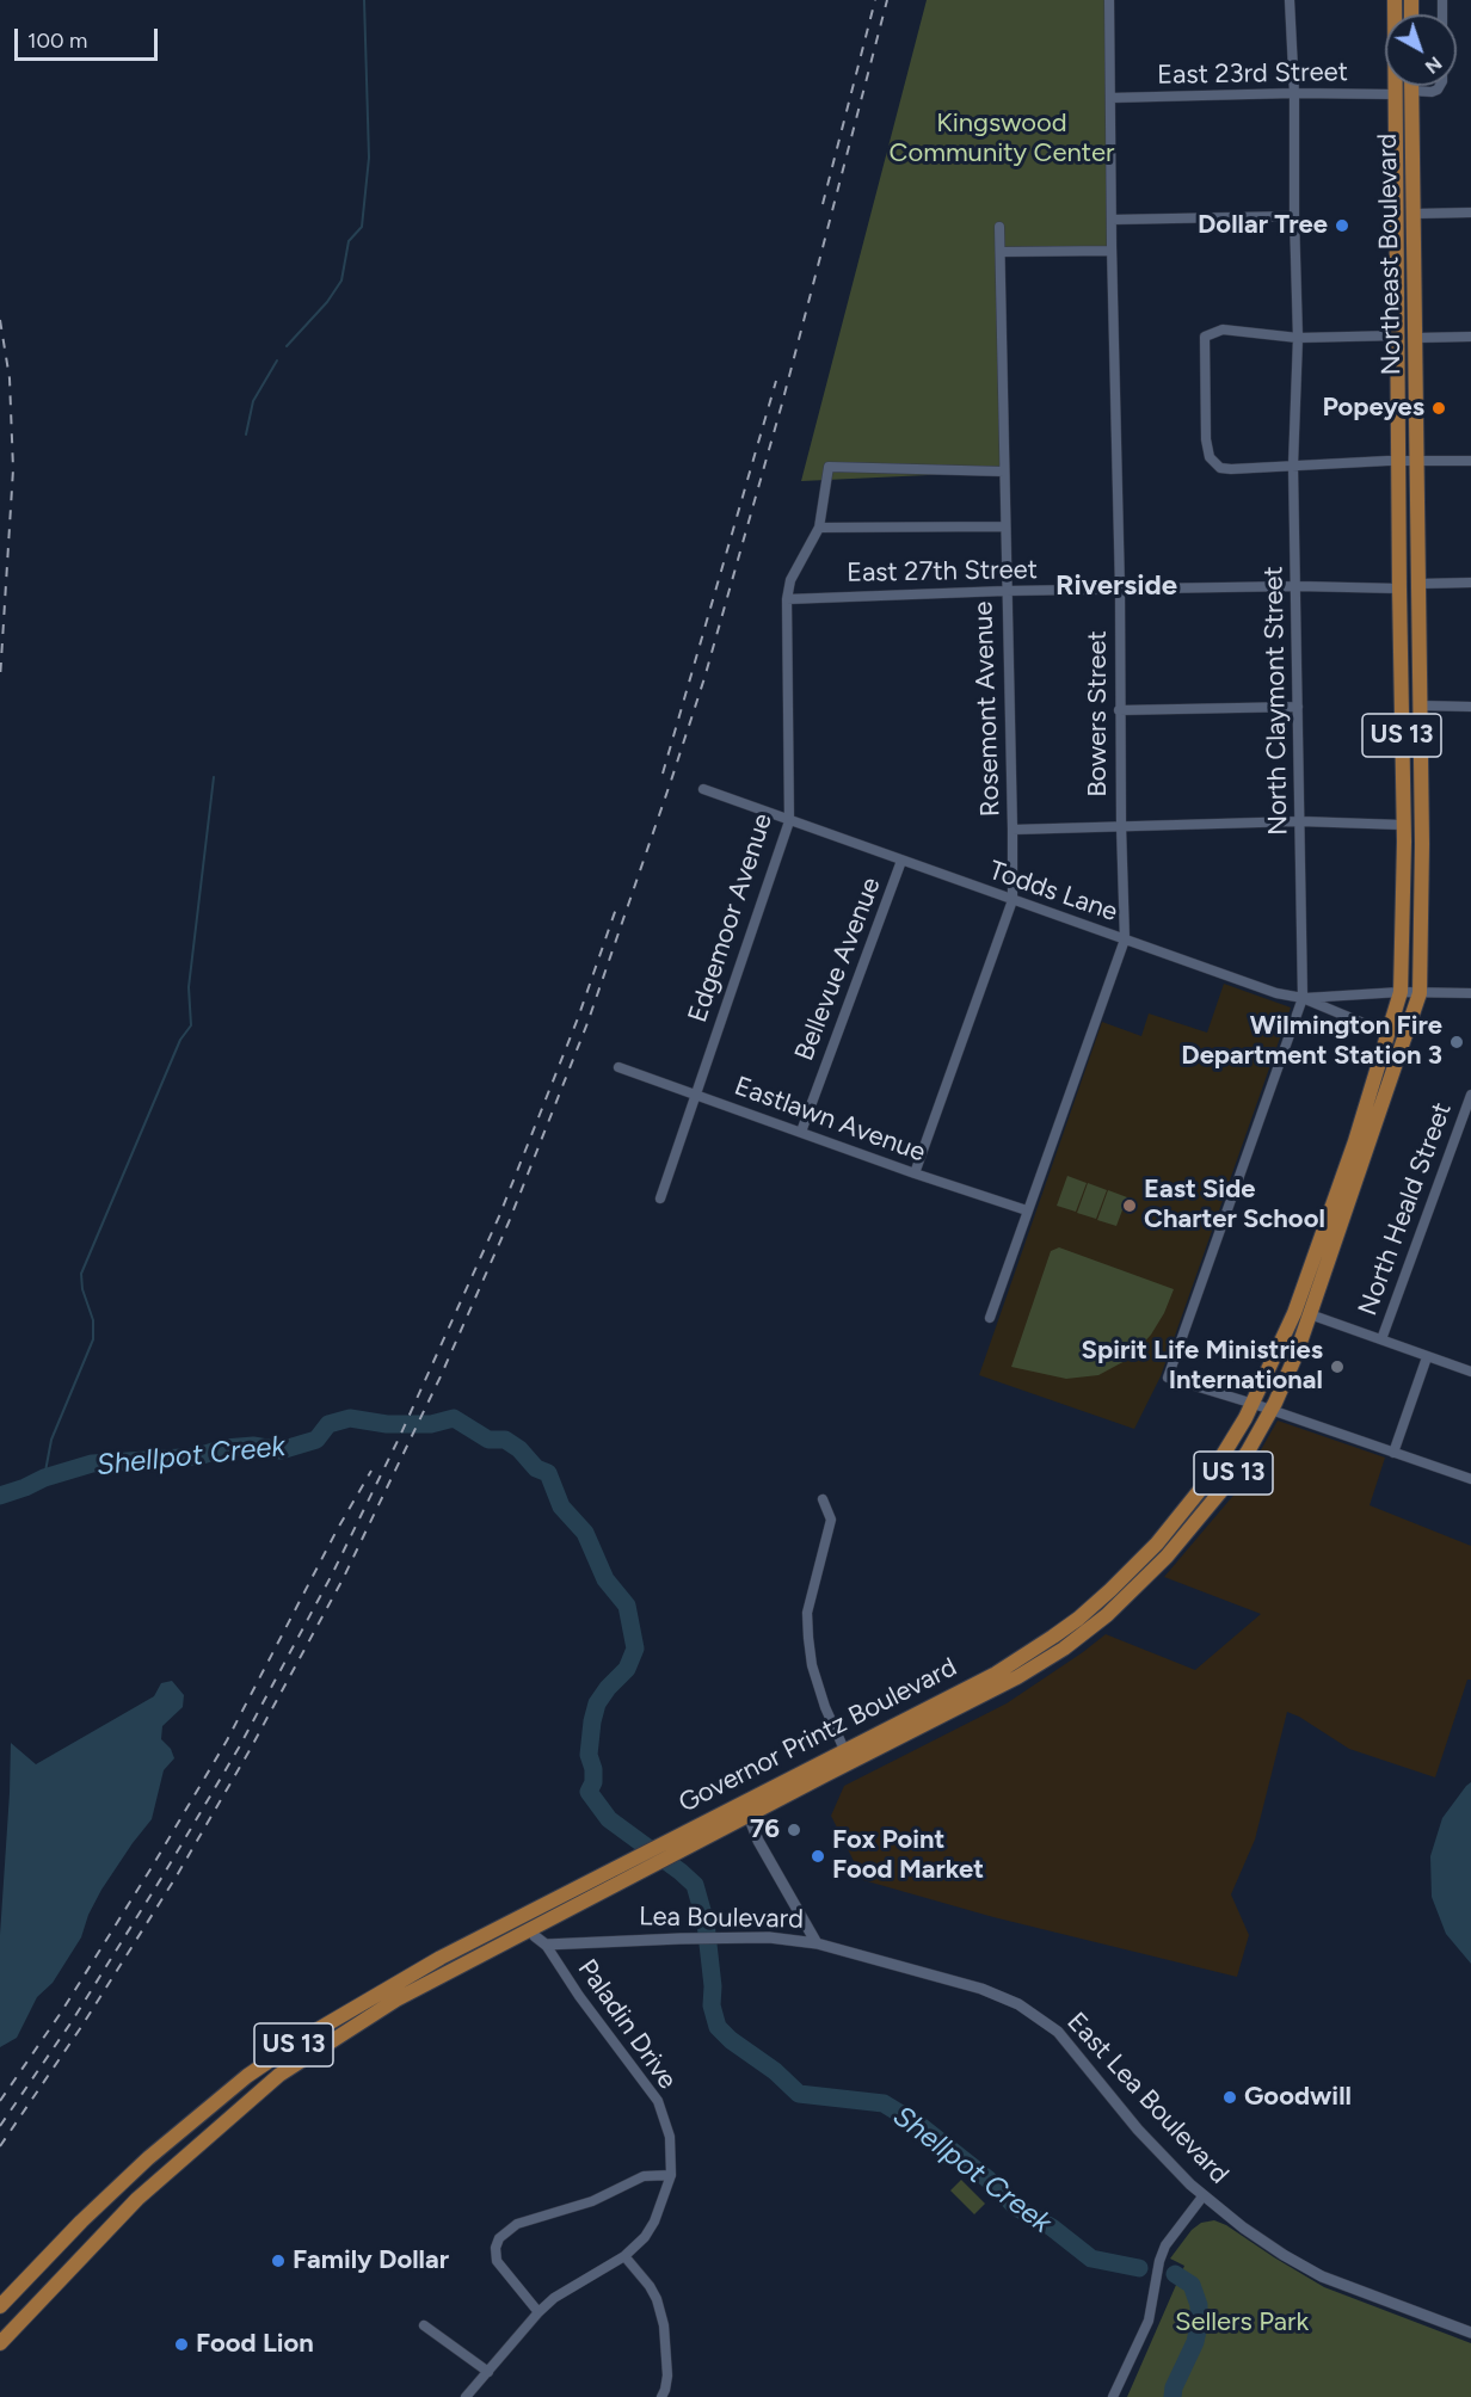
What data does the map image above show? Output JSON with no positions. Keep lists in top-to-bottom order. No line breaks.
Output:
{"streets":{"main road":["Northeast Boulevard","US 13","Governor Printz Boulevard"],"street":["East 23rd Street","East 27th Street","North Claymont Street","Rosemont Avenue","Bowers Street","Todds Lane","Edgemoor Avenue","Bellevue Avenue","Eastlawn Avenue","North Heald Street","Lea Boulevard","Paladin Drive","East Lea Boulevard"]},"crossings":[["East 23rd Street","Northeast Boulevard"],["East 23rd Street","North Claymont Street"],["East 23rd Street","Bowers Street"],["Northeast Boulevard","East 27th Street"],["Northeast Boulevard","Governor Printz Boulevard"],["East 27th Street","North Claymont Street"],["East 27th Street","Rosemont Avenue"],["East 27th Street","Bowers Street"],["East 27th Street","Edgemoor Avenue"],["North Claymont Street","Todds Lane"],["North Claymont Street","Governor Printz Boulevard"],["Rosemont Avenue","Todds Lane"],["Rosemont Avenue","Edgemoor Avenue"],["Rosemont Avenue","Eastlawn Avenue"],["Bowers Street","Todds Lane"],["Bowers Street","Eastlawn Avenue"],["US 13","Governor Printz Boulevard"],["Todds Lane","Edgemoor Avenue"],["Todds Lane","Bellevue Avenue"],["Todds Lane","Governor Printz Boulevard"],["Edgemoor Avenue","Eastlawn Avenue"],["Bellevue Avenue","Eastlawn Avenue"],["Governor Printz Boulevard","Lea Boulevard"],["Lea Boulevard","Paladin Drive"],["Lea Boulevard","East Lea Boulevard"]],"districts":["Riverside"],"water":["Shellpot Creek"],"parks":["Kingswood Community Center","Sellers Park"],"places":["Dollar Tree","Popeyes","Wilmington Fire Department Station 3","East Side Charter School","Spirit Life Ministries International","76","Fox Point Food Market","Goodwill","Family Dollar","Food Lion"],"scale_bar":"100 m","north":"bottom right"}
